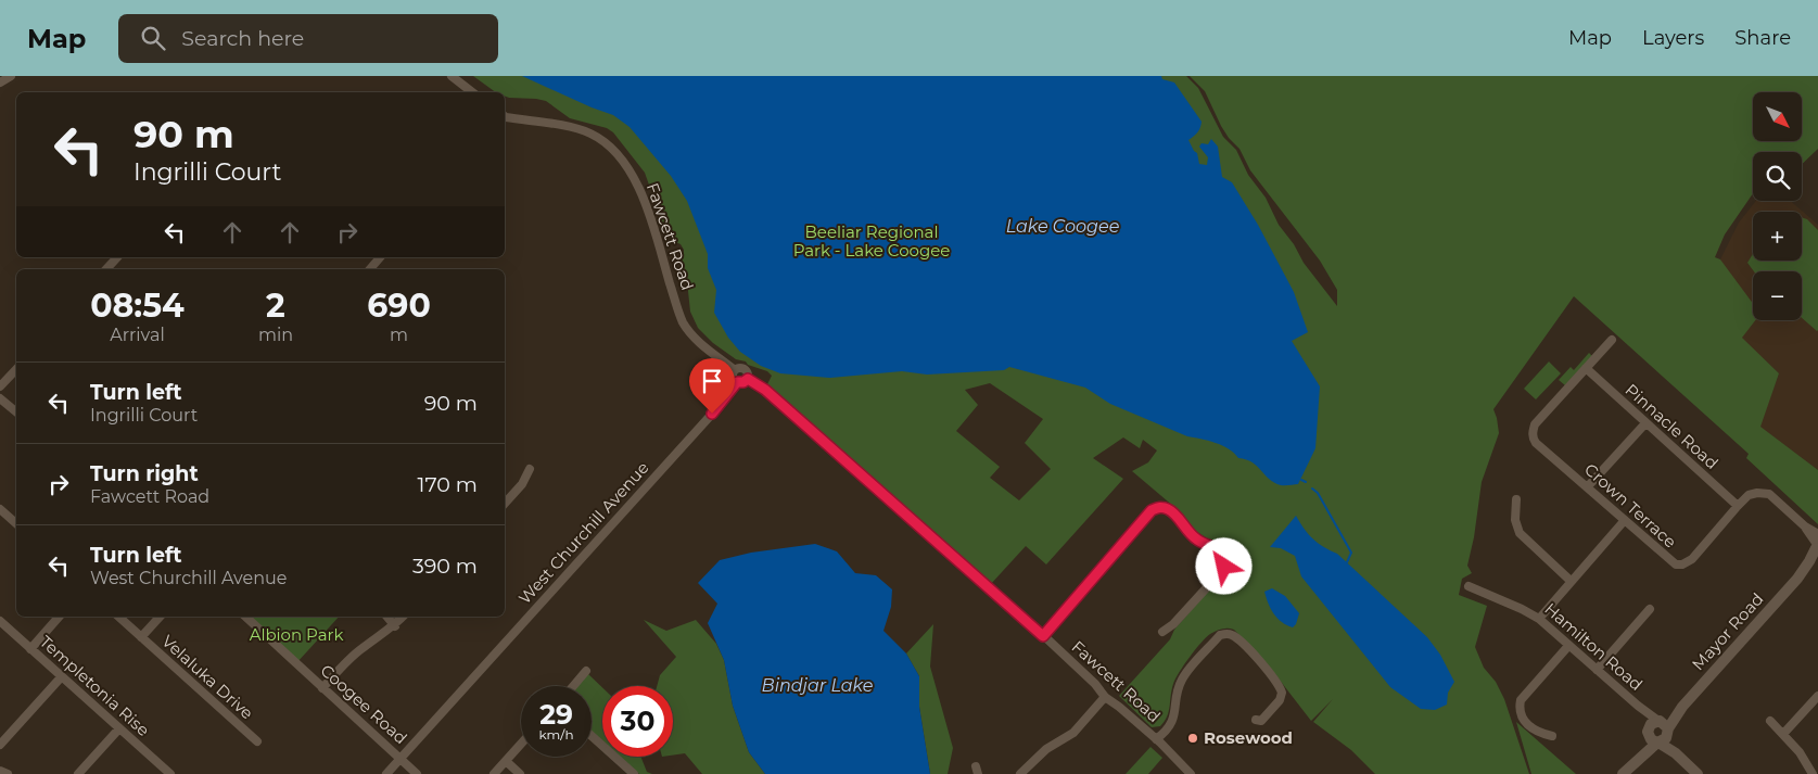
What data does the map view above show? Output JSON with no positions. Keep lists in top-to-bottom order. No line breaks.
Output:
{"streets":{"main road":["Mayor Road","Hamilton Road"],"street":["Fawcett Road","Pinnacle Road","Crown Terrace","West Churchill Avenue","Velaluka Drive","Templetonia Rise","Coogee Road"]},"crossings":[["Fawcett Road","West Churchill Avenue"],["Pinnacle Road","Crown Terrace"],["Crown Terrace","Mayor Road"],["West Churchill Avenue","Coogee Road"],["Mayor Road","Hamilton Road"]],"water":["Lake Coogee","Bindjar Lake"],"parks":["Beeliar Regional Park - Lake Coogee","Albion Park"],"places":["Rosewood"],"north":"bottom right","page":{"header":"Map","search":"Search here","nav":["Map","Layers","Share"],"map_buttons":["+","−"],"turn":["90 m","Ingrilli Court"],"eta":["08:54","Arrival","2","min","690","m"],"list":[{"name":"Turn left","note":"Ingrilli Court","value":"90 m"},{"name":"Turn right","note":"Fawcett Road","value":"170 m"},{"name":"Turn left","note":"West Churchill Avenue","value":"390 m"}],"speed":"29 km/h","limit":"30"}}
